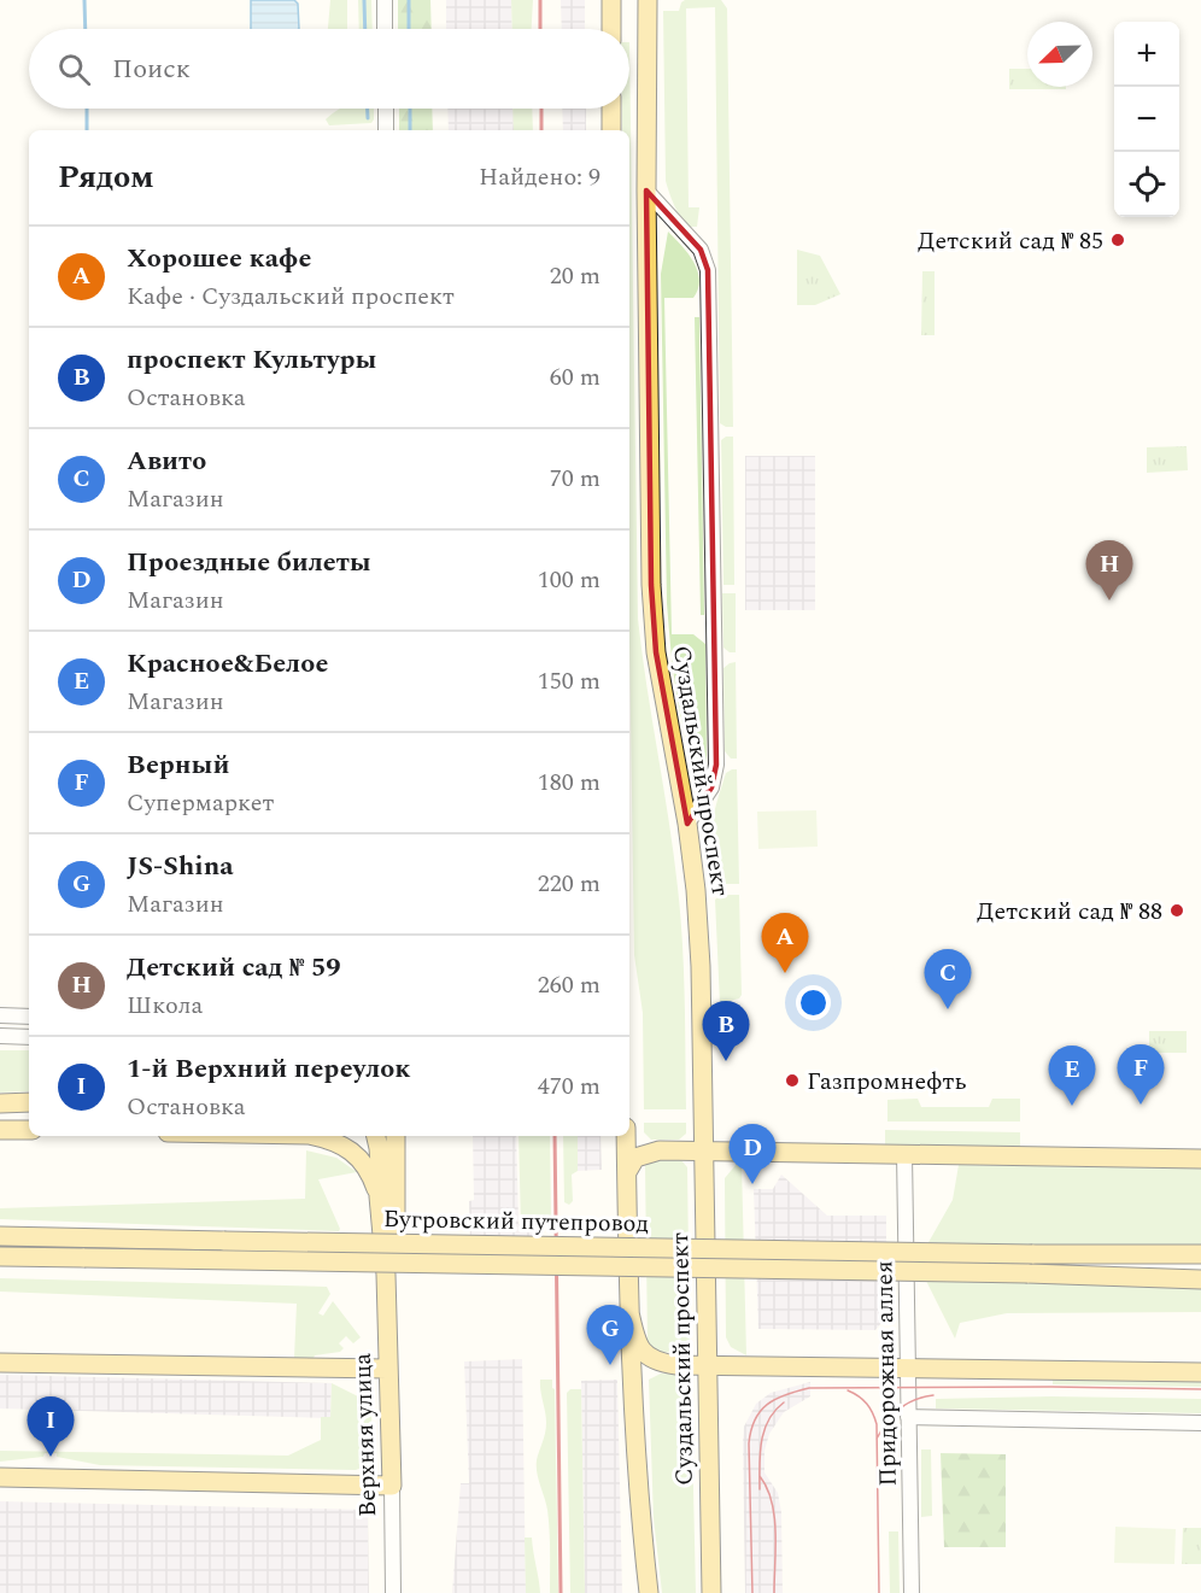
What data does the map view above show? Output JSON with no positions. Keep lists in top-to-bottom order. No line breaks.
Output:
{"streets":{"main road":["Суздальский проспект","Бугровский путепровод","Верхняя улица"],"street":["Придорожная аллея"]},"places":["Детский сад № 85","Детский сад № 88","Газпромнефть"],"north":"bottom left","page":{"map_buttons":["+","−"],"search":"Поиск","heading":["Рядом","Найдено: 9"],"list":[{"mark":"A","name":"Хорошее кафе","note":"Кафе · Суздальский проспект","value":"20 m"},{"mark":"B","name":"проспект Культуры","note":"Остановка","value":"60 m"},{"mark":"C","name":"Авито","note":"Магазин","value":"70 m"},{"mark":"D","name":"Проездные билеты","note":"Магазин","value":"100 m"},{"mark":"E","name":"Красное&Белое","note":"Магазин","value":"150 m"},{"mark":"F","name":"Верный","note":"Супермаркет","value":"180 m"},{"mark":"G","name":"JS-Shina","note":"Магазин","value":"220 m"},{"mark":"H","name":"Детский сад № 59","note":"Школа","value":"260 m"},{"mark":"I","name":"1-й Верхний переулок","note":"Остановка","value":"470 m"}],"pins":["H","A","C","B","F","E","D","G","I"]}}
